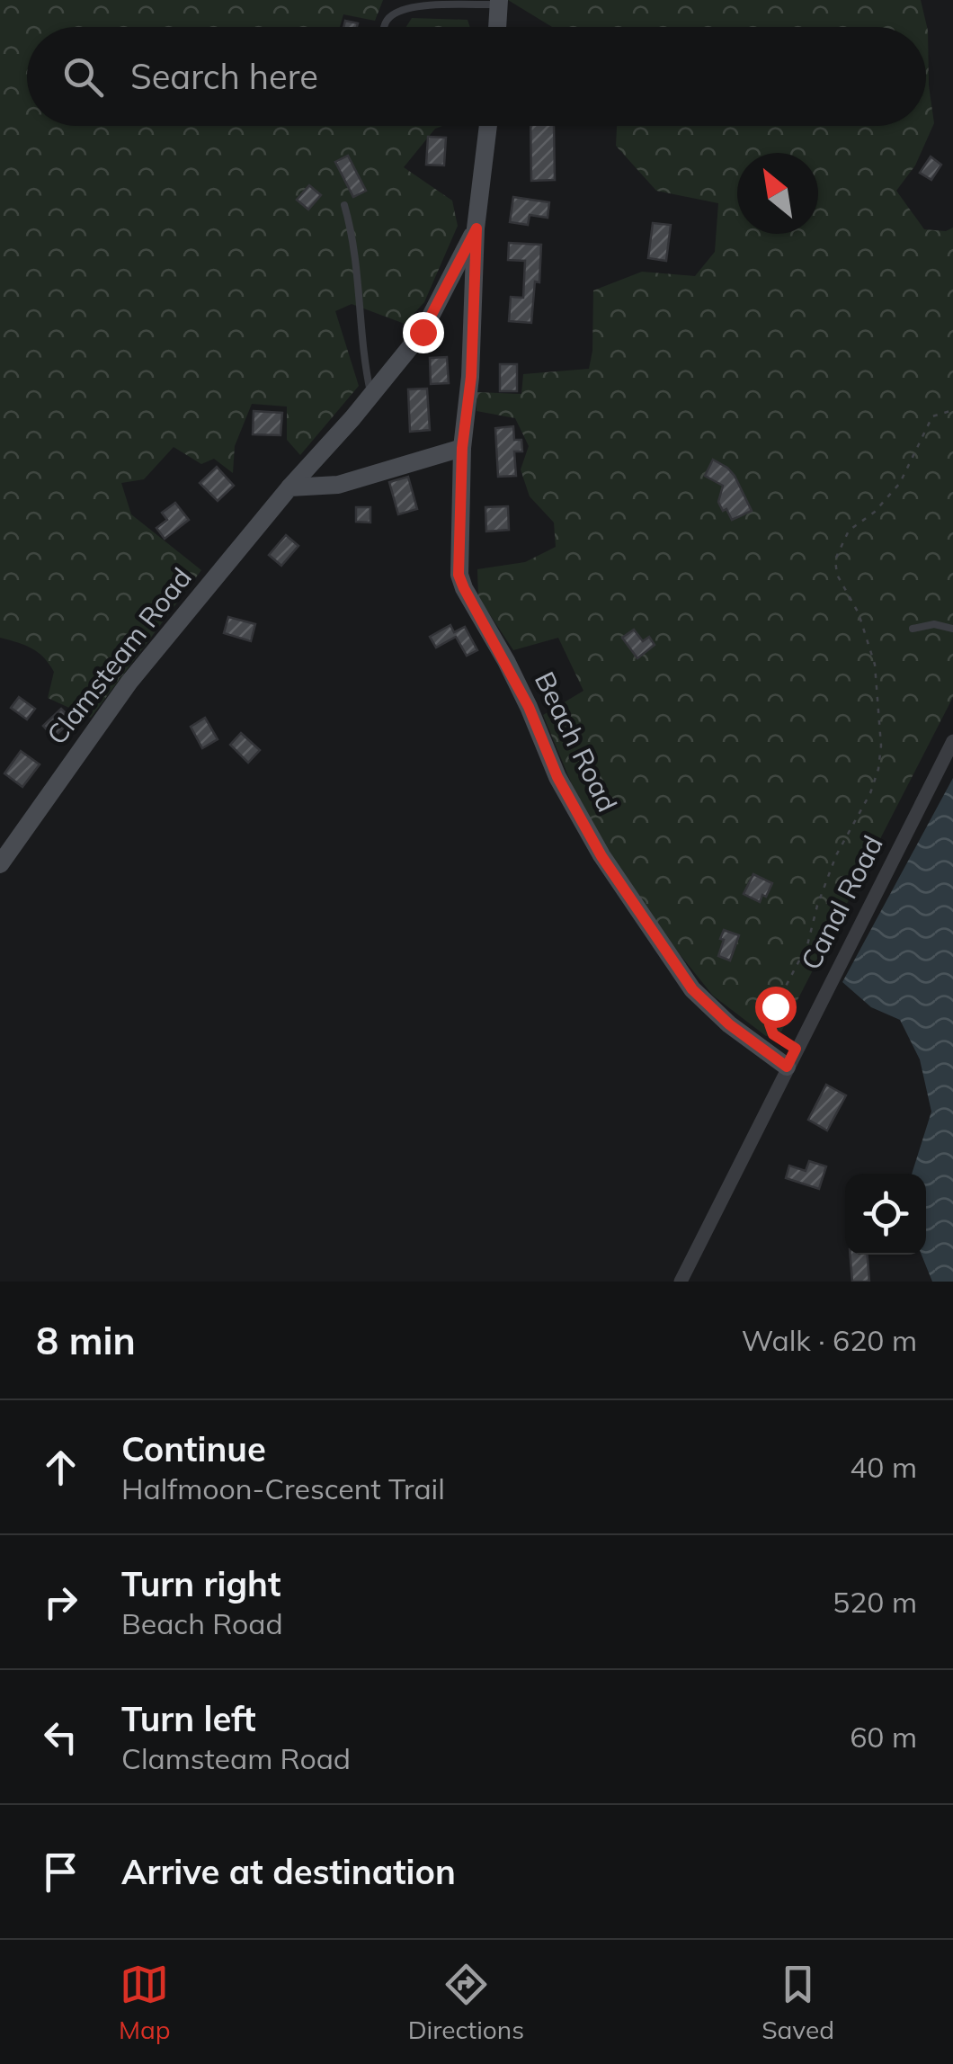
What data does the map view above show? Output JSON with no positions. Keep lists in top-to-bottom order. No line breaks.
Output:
{"streets":{"street":["Clamsteam Road","Beach Road","Canal Road"]},"crossings":[["Clamsteam Road","Beach Road"],["Beach Road","Canal Road"]],"north":"top left","page":{"search":"Search here","heading":["8 min","Walk · 620 m"],"list":[["Continue","Halfmoon-Crescent Trail","40 m"],["Turn right","Beach Road","520 m"],["Turn left","Clamsteam Road","60 m"],"Arrive at destination"],"nav":["Map","Directions","Saved"]}}
